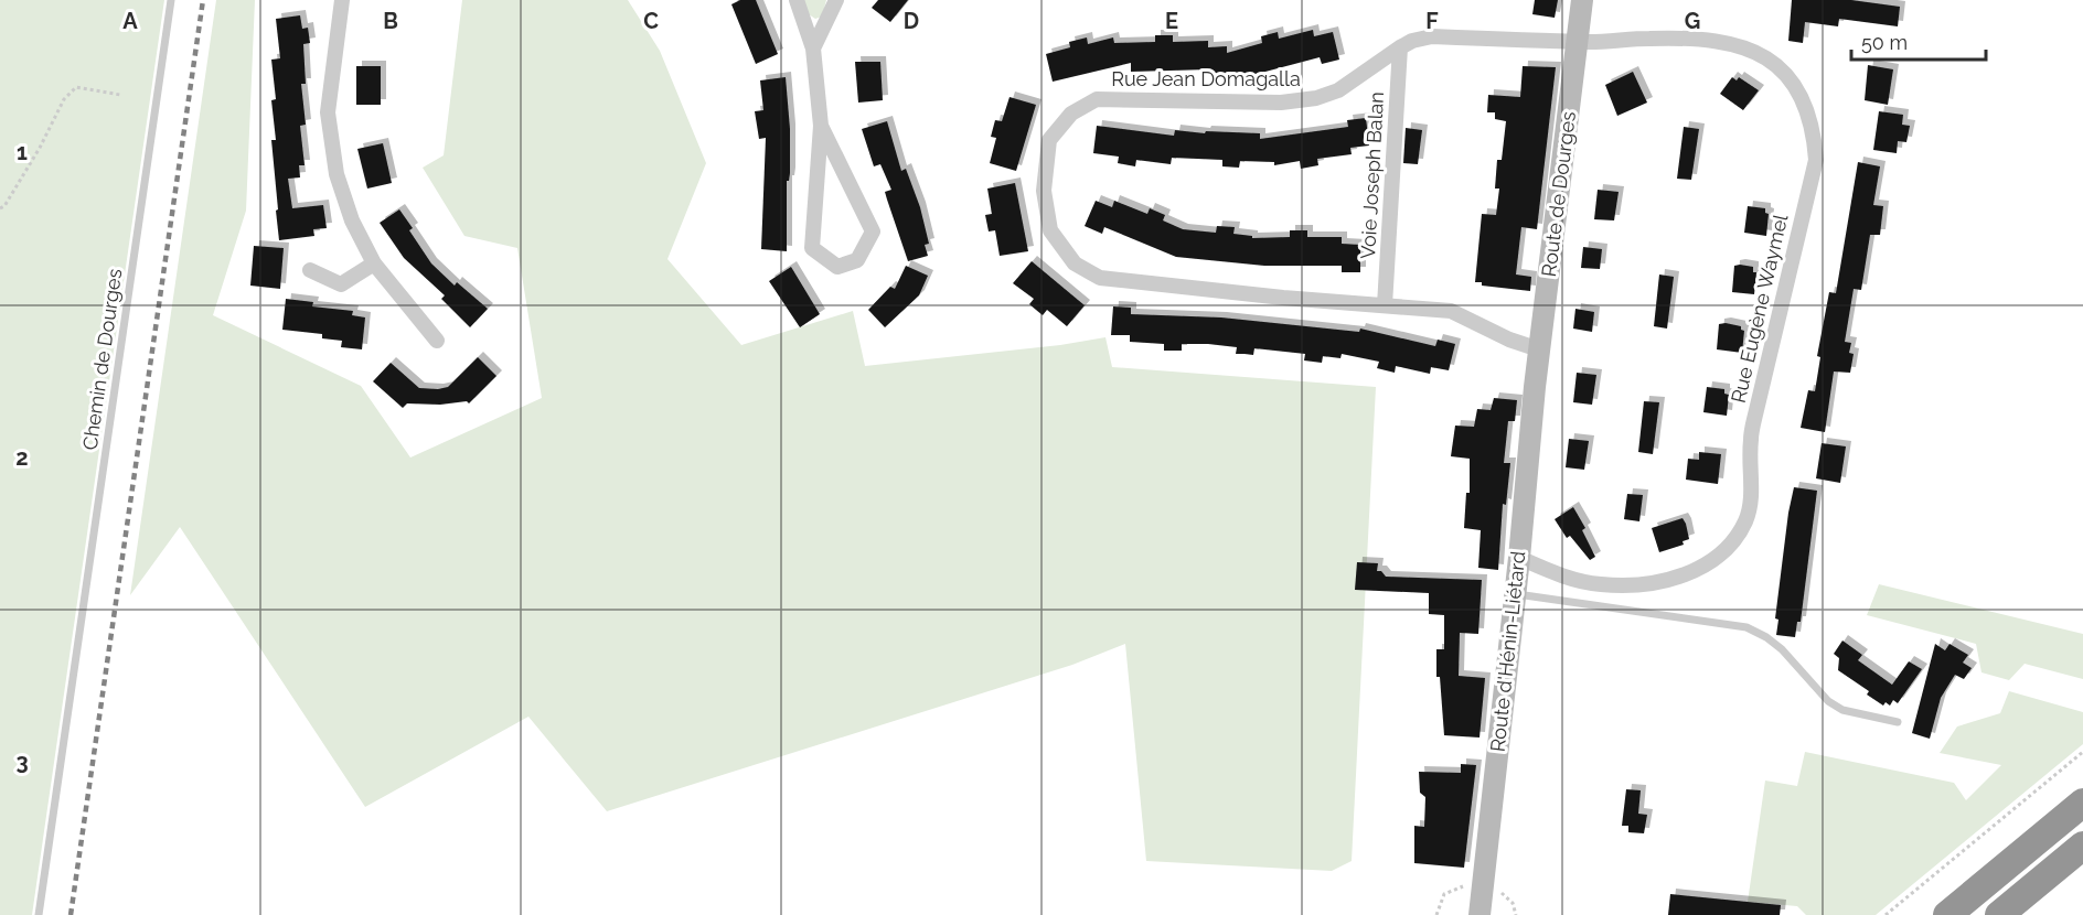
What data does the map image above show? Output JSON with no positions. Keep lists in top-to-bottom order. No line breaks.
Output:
{"streets":{"main road":["Route de Dourges","Route d'Hénin-Liétard"],"street":["Rue Jean Domagalla","Voie Joseph Balan","Rue Eugène Waymel"],"lane":["Chemin de Dourges"]},"crossings":[["Rue Jean Domagalla","Voie Joseph Balan"],["Rue Jean Domagalla","Route de Dourges"],["Rue Jean Domagalla","Rue Eugène Waymel"],["Route de Dourges","Rue Eugène Waymel"],["Route de Dourges","Route d'Hénin-Liétard"],["Rue Eugène Waymel","Route d'Hénin-Liétard"]],"scale_bar":"50 m","grid":{"columns":["A","B","C","D","E","F","G"],"rows":["1","2","3"]}}
